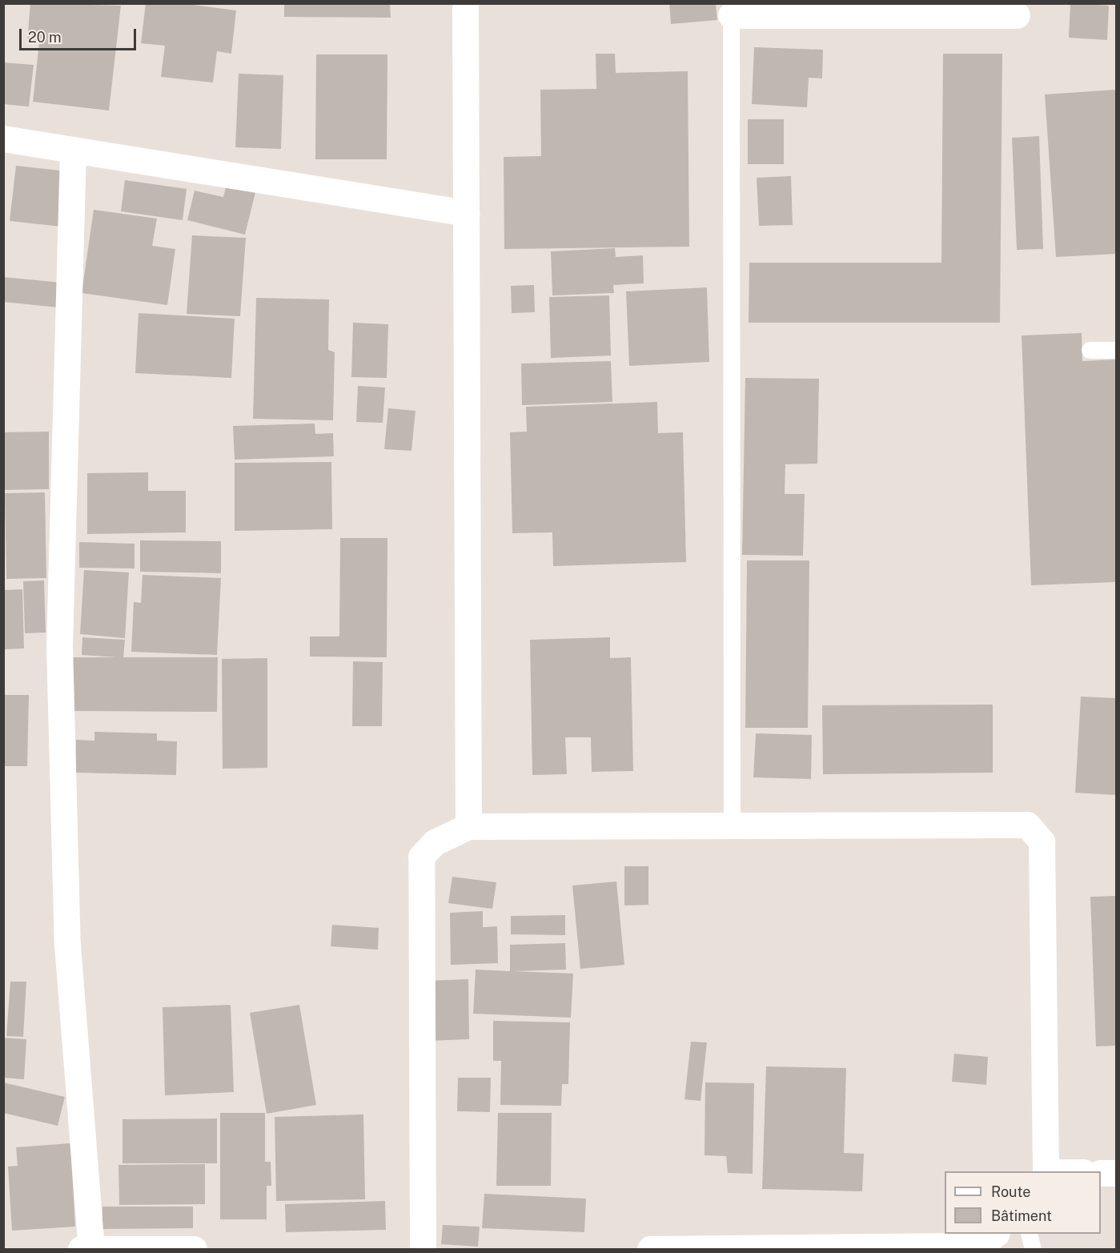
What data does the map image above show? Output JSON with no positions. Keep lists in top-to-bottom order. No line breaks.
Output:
{"legend":["Route","Bâtiment"],"scale_bar":"20 m"}
